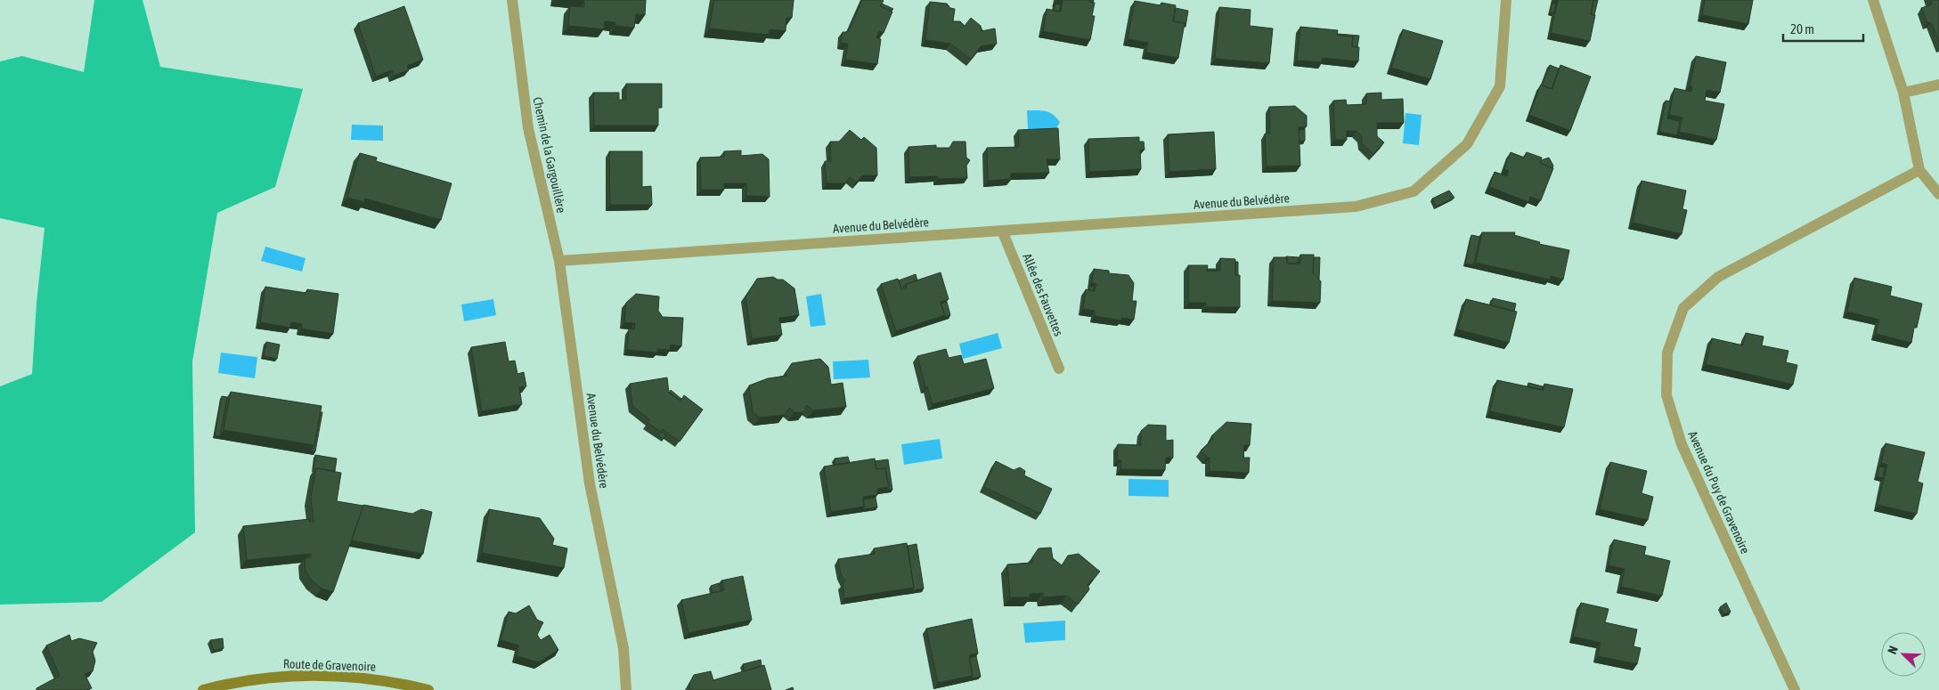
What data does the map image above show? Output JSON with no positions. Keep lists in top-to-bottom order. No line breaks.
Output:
{"streets":{"street":["Chemin de la Gargouillère","Avenue du Belvédère","Allée des Fauvettes","Avenue du Puy de Gravenoire","Route de Gravenoire"]},"crossings":[["Chemin de la Gargouillère","Avenue du Belvédère"],["Avenue du Belvédère","Allée des Fauvettes"]],"scale_bar":"20 m","north":"top left"}
